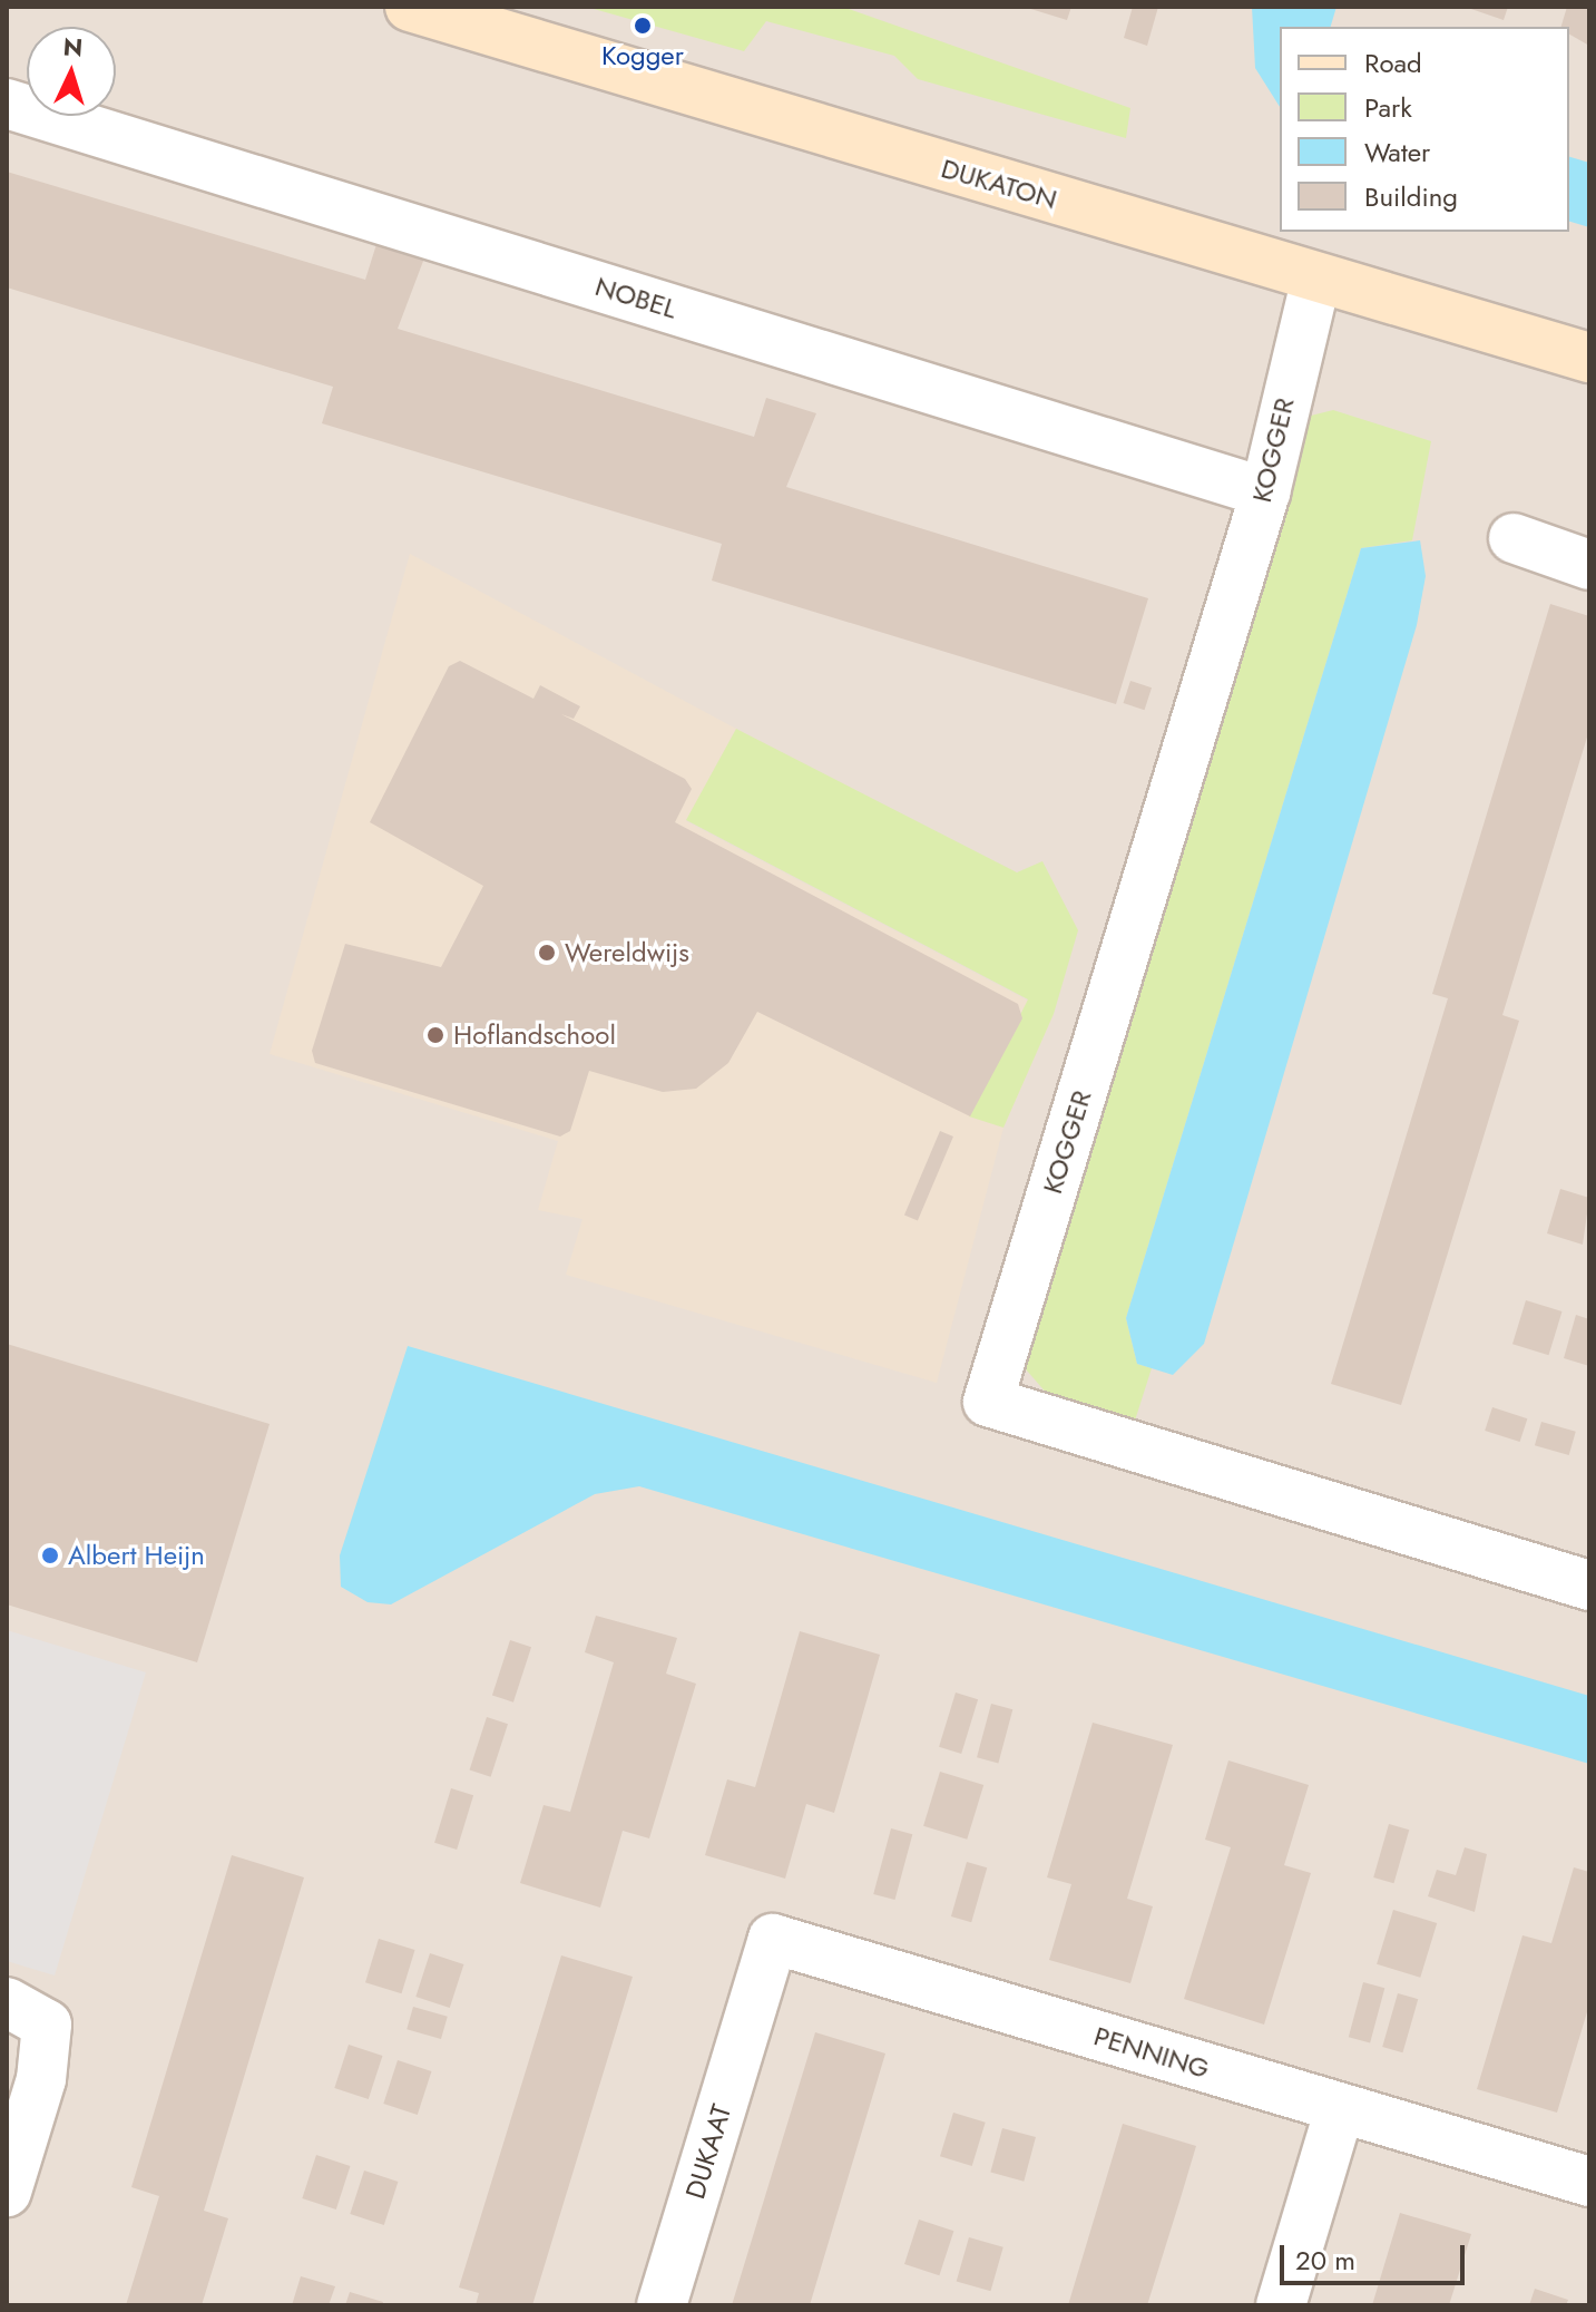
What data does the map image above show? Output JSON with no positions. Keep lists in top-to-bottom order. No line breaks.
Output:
{"streets":{"street":["DUKATON","NOBEL","KOGGER","PENNING","DUKAAT"]},"crossings":[["DUKATON","KOGGER"],["NOBEL","KOGGER"],["PENNING","DUKAAT"]],"places":["Kogger","Wereldwijs","Hoflandschool","Albert Heijn"],"legend":["Road","Park","Water","Building"],"scale_bar":"20 m","north":"top"}
